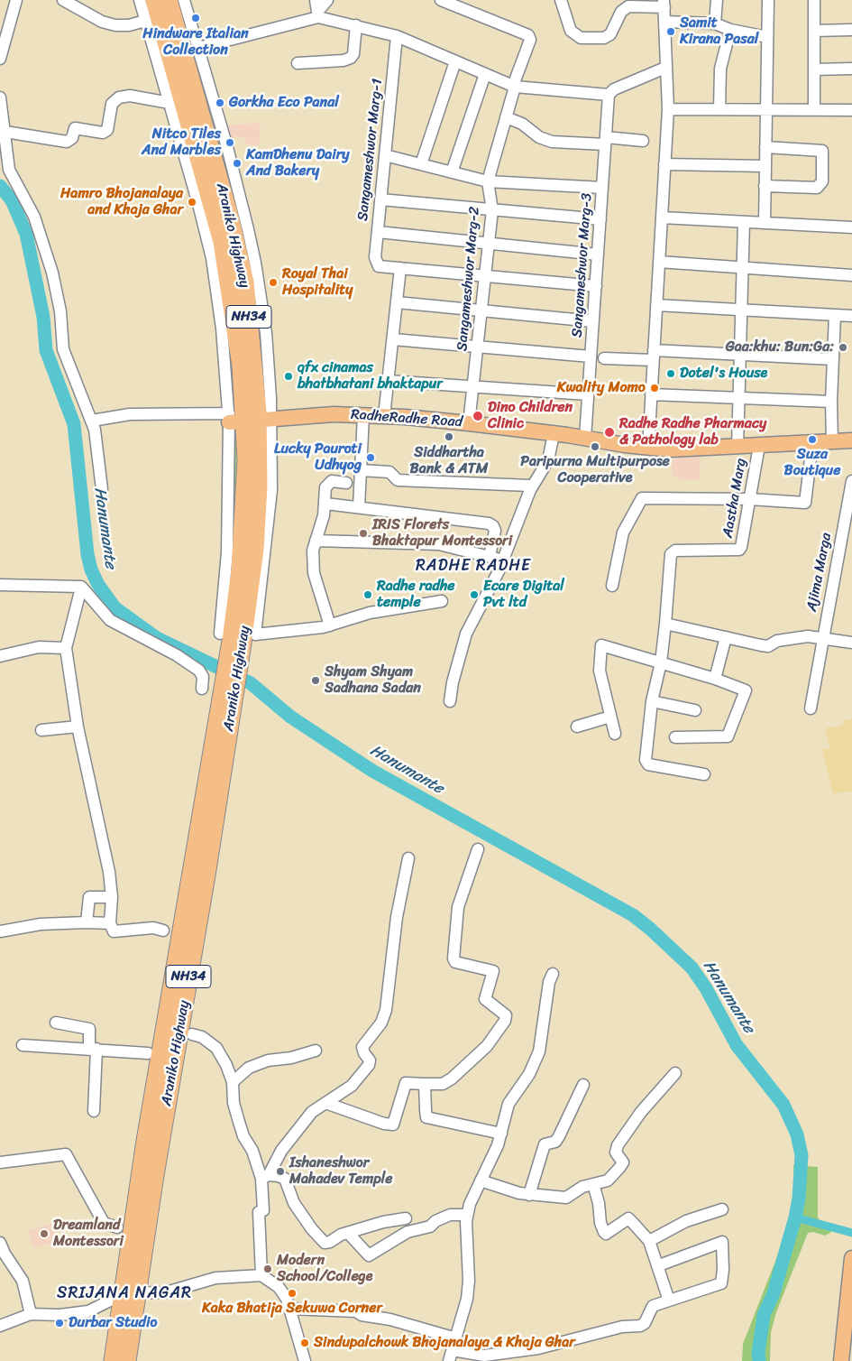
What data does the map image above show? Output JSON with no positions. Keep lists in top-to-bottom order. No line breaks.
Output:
{"streets":{"highway":["Araniko Highway","NH34"],"main road":["RadheRadhe Road"],"street":["Sangameshwor Marg-1","Sangameshwor Marg-3","Sangameshwor Marg-2","Aastha Marg","Ajima Marga"]},"crossings":[["Araniko Highway","RadheRadhe Road"],["Sangameshwor Marg-3","RadheRadhe Road"],["Sangameshwor Marg-2","RadheRadhe Road"],["RadheRadhe Road","Aastha Marg"]],"districts":["RADHE RADHE","SRIJANA NAGAR"],"water":["Hanumante"],"places":["Hindware Italian Collection","Samit Kirana Pasal","Gorkha Eco Panal","Nitco Tiles And Marbles","KamDhenu Dairy And Bakery","Hamro Bhojanalaya and Khaja Ghar","Royal Thai Hospitality","Gaa:khu: Bun:Ga:","Dotel's House","qfx cinamas bhatbhatani bhaktapur","Kwality Momo","Dino Children Clinic","Radhe Radhe Pharmacy & Pathology lab","Siddhartha Bank & ATM","Suza Boutique","Paripurna Multipurpose Cooperative","Lucky Pauroti Udhyog","IRIS Florets Bhaktapur Montessori","Radhe radhe temple","Ecare Digital Pvt ltd","Shyam Shyam Sadhana Sadan","Ishaneshwor Mahadev Temple","Dreamland Montessori","Modern School/College","Kaka Bhatija Sekuwa Corner","Durbar Studio","Sindupalchowk Bhojanalaya & Khaja Ghar"]}
